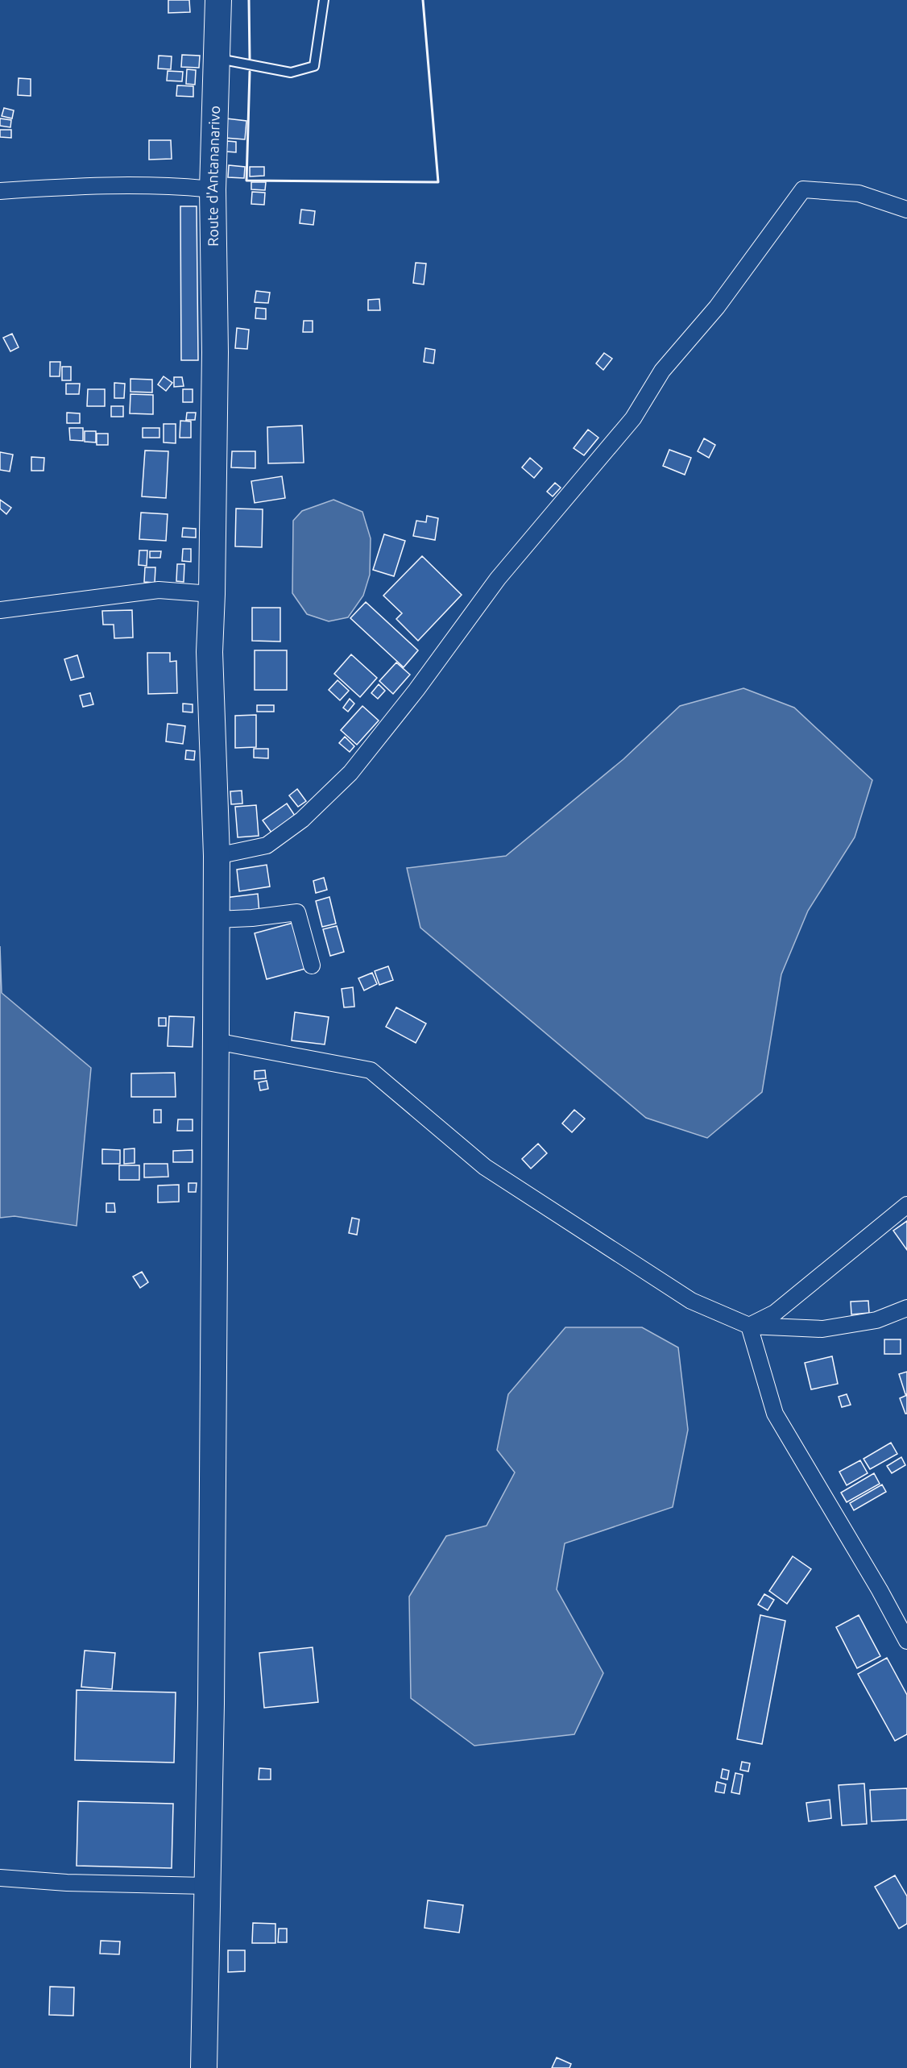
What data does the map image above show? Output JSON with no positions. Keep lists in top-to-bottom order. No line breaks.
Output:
{"streets":{"main road":["Route d'Antananarivo"]}}
